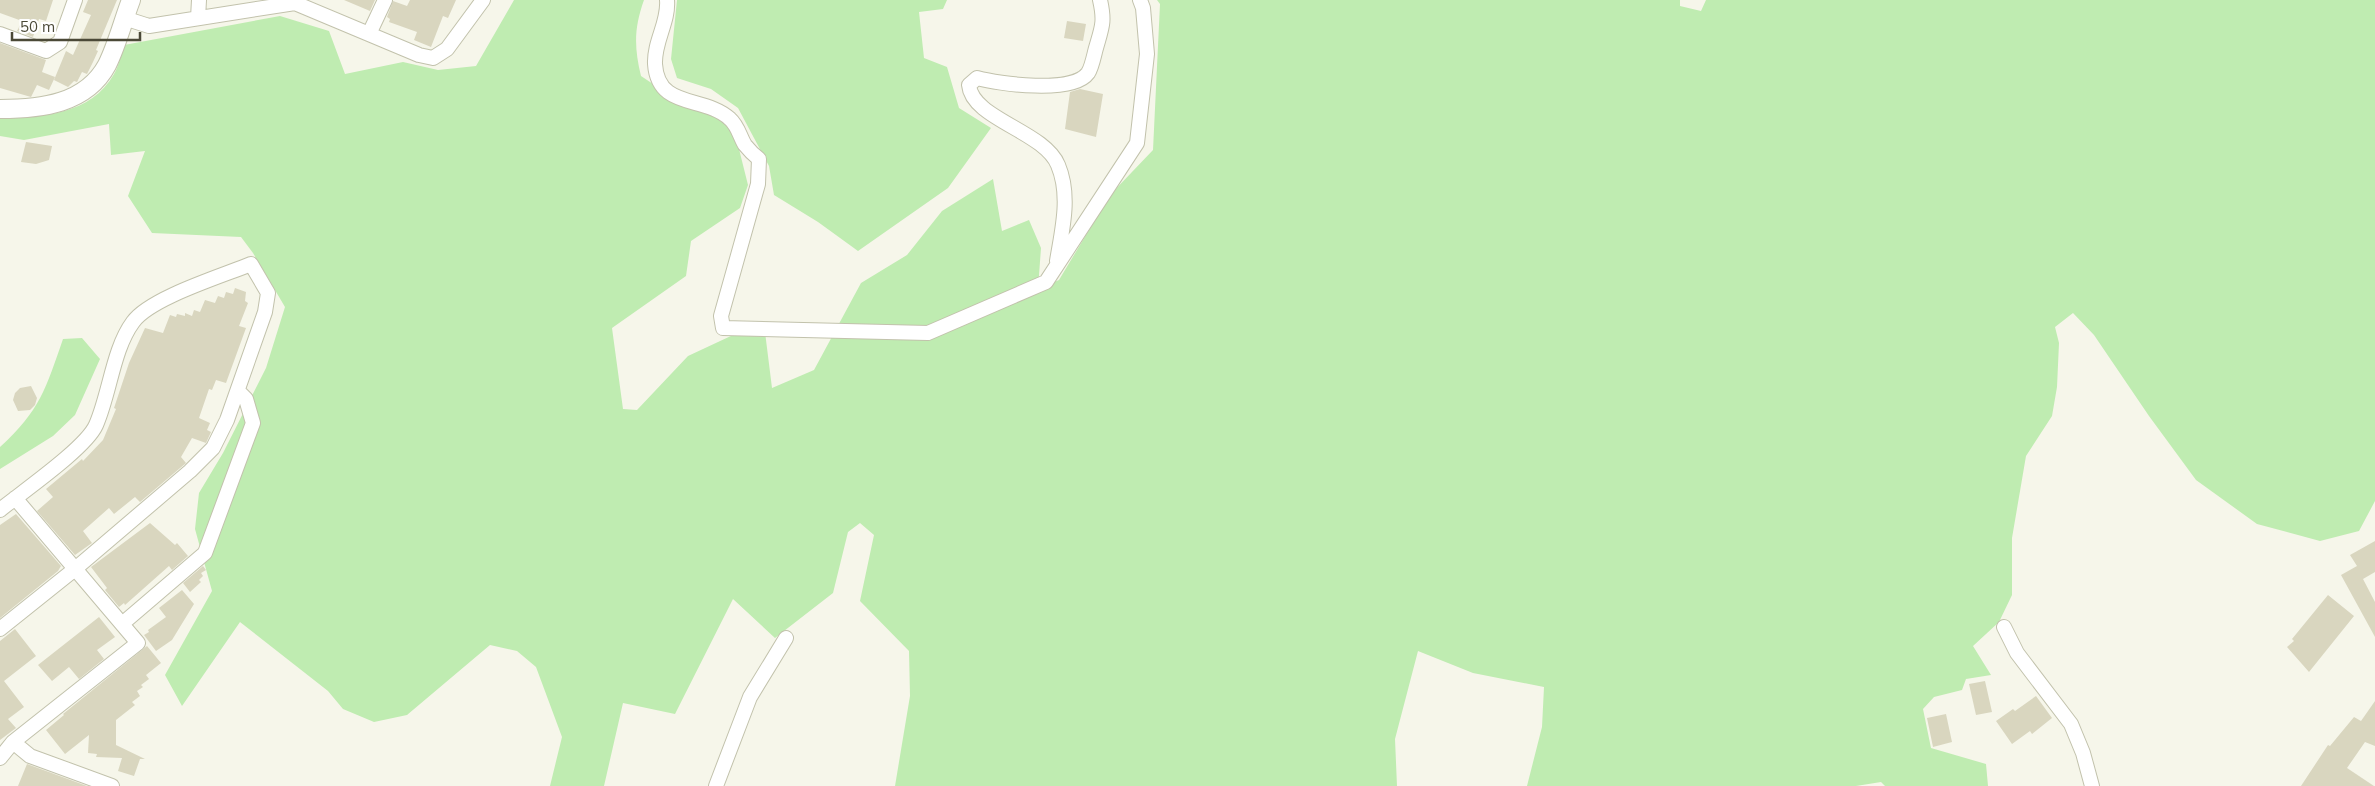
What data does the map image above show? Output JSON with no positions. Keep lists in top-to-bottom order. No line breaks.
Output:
{"scale_bar":"50 m"}
